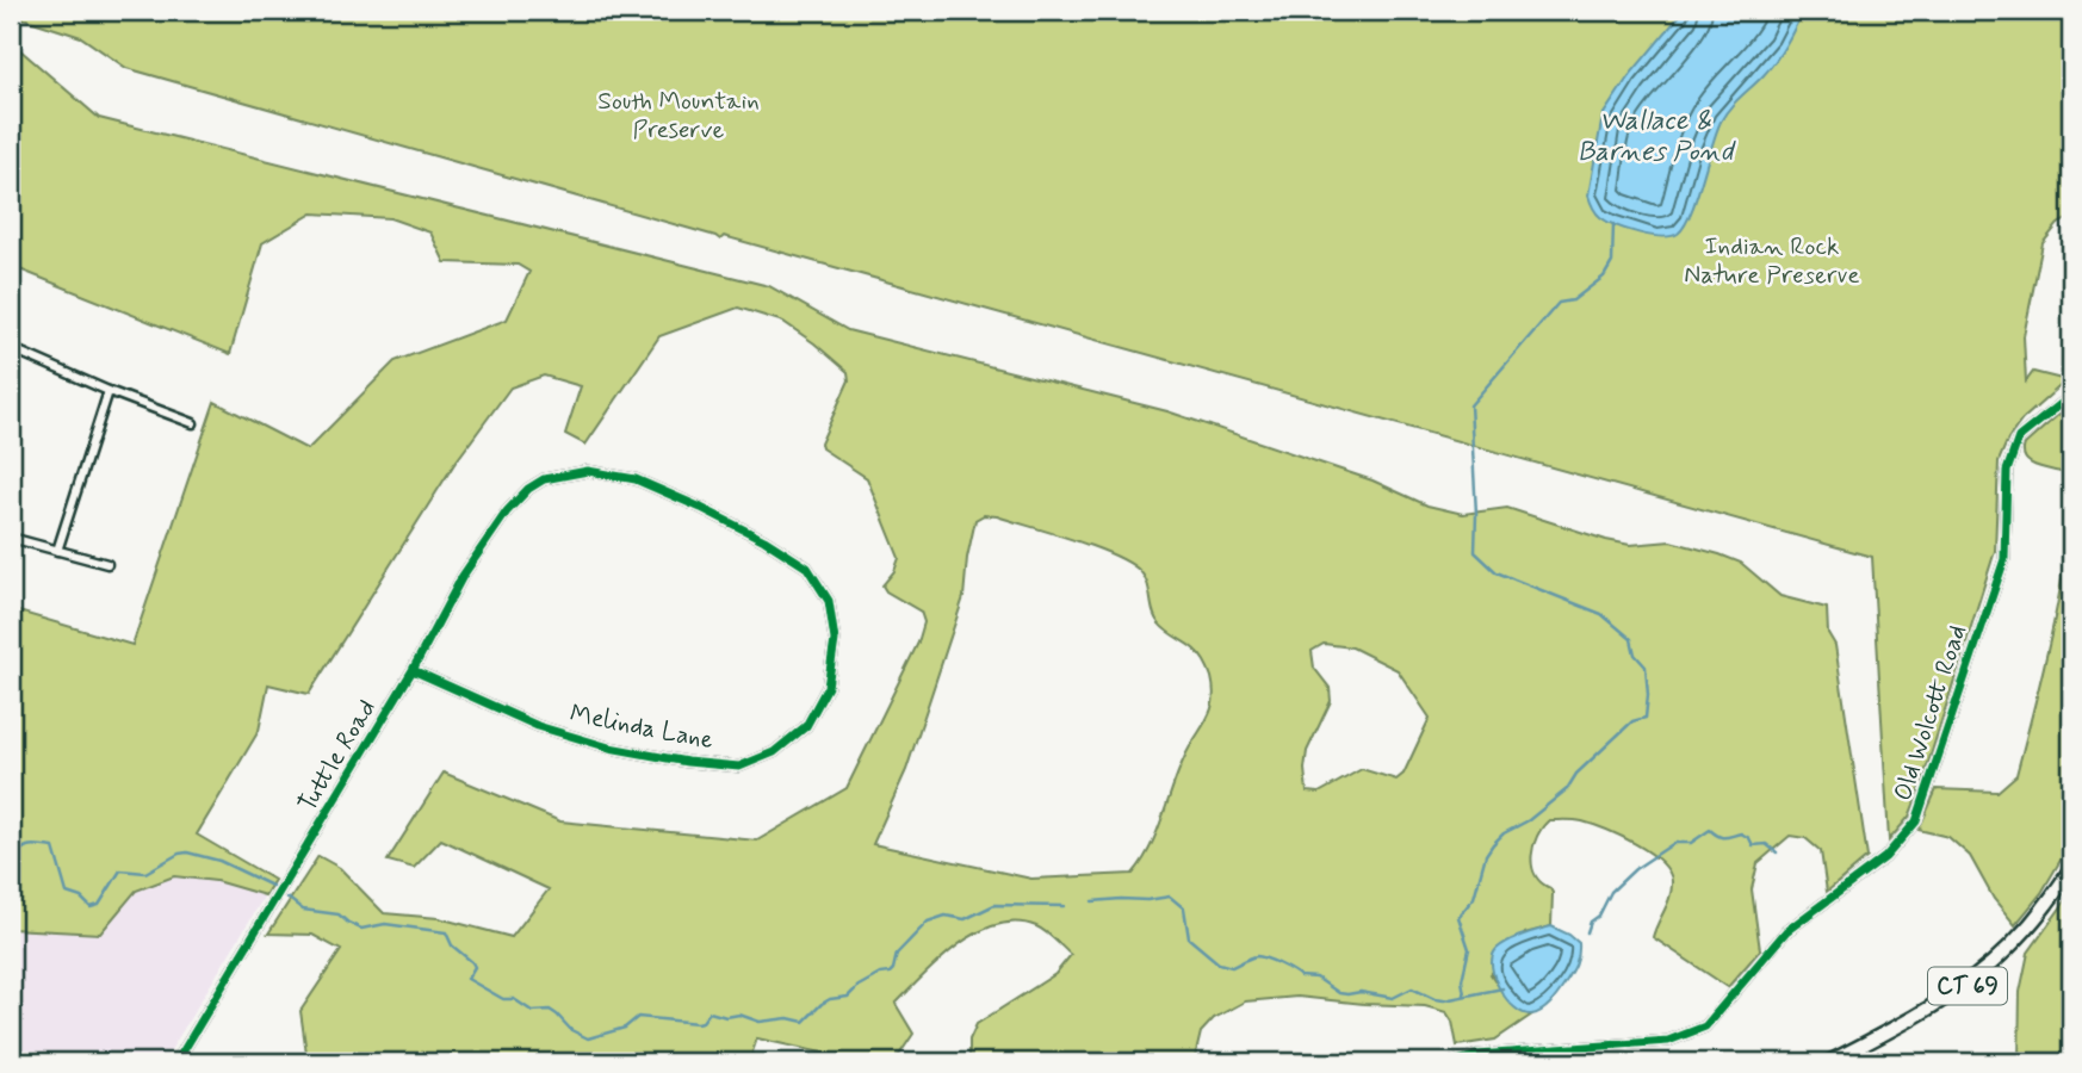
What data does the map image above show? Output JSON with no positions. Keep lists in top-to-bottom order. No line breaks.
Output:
{"streets":{"main road":["CT 69"],"street":["Old Wolcott Road","Melinda Lane","Tuttle Road"]},"crossings":[["Melinda Lane","Tuttle Road"]],"water":["Wallace & Barnes Pond"],"parks":["South Mountain Preserve","Indian Rock Nature Preserve"]}
